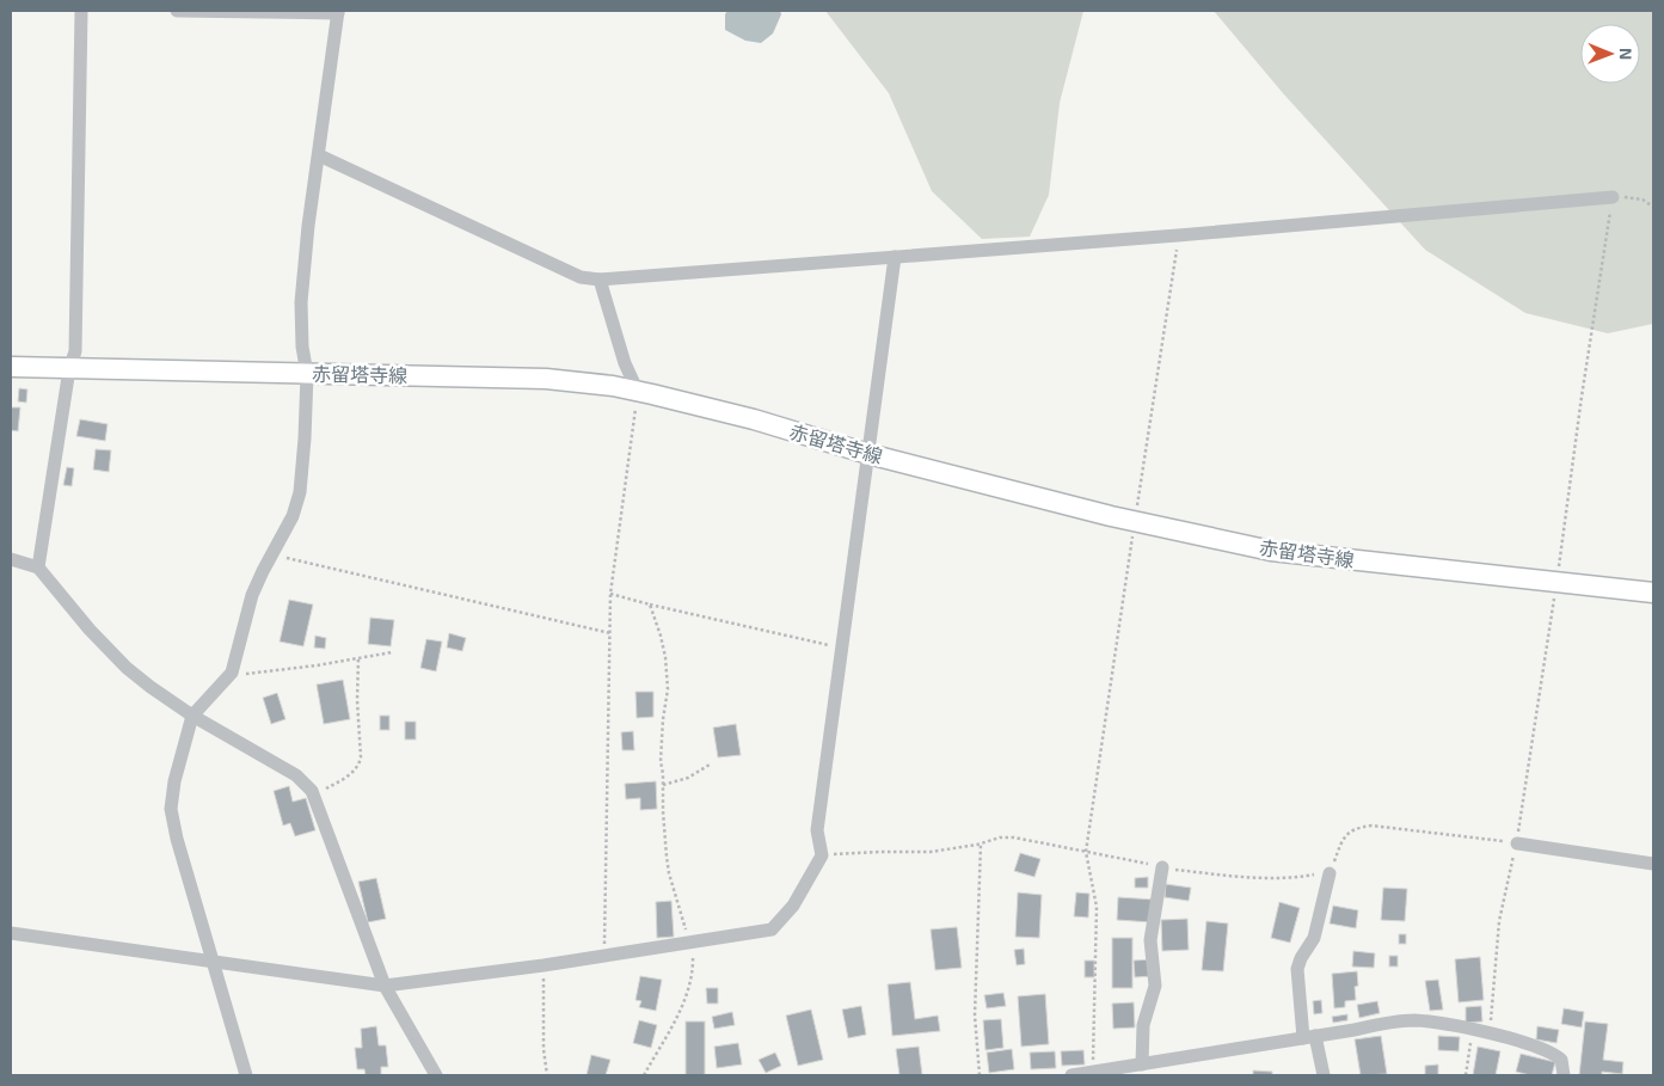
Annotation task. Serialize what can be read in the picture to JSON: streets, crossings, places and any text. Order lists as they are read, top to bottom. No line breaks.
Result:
{"streets":{"main road":["赤留塔寺線"]},"north":"right"}
